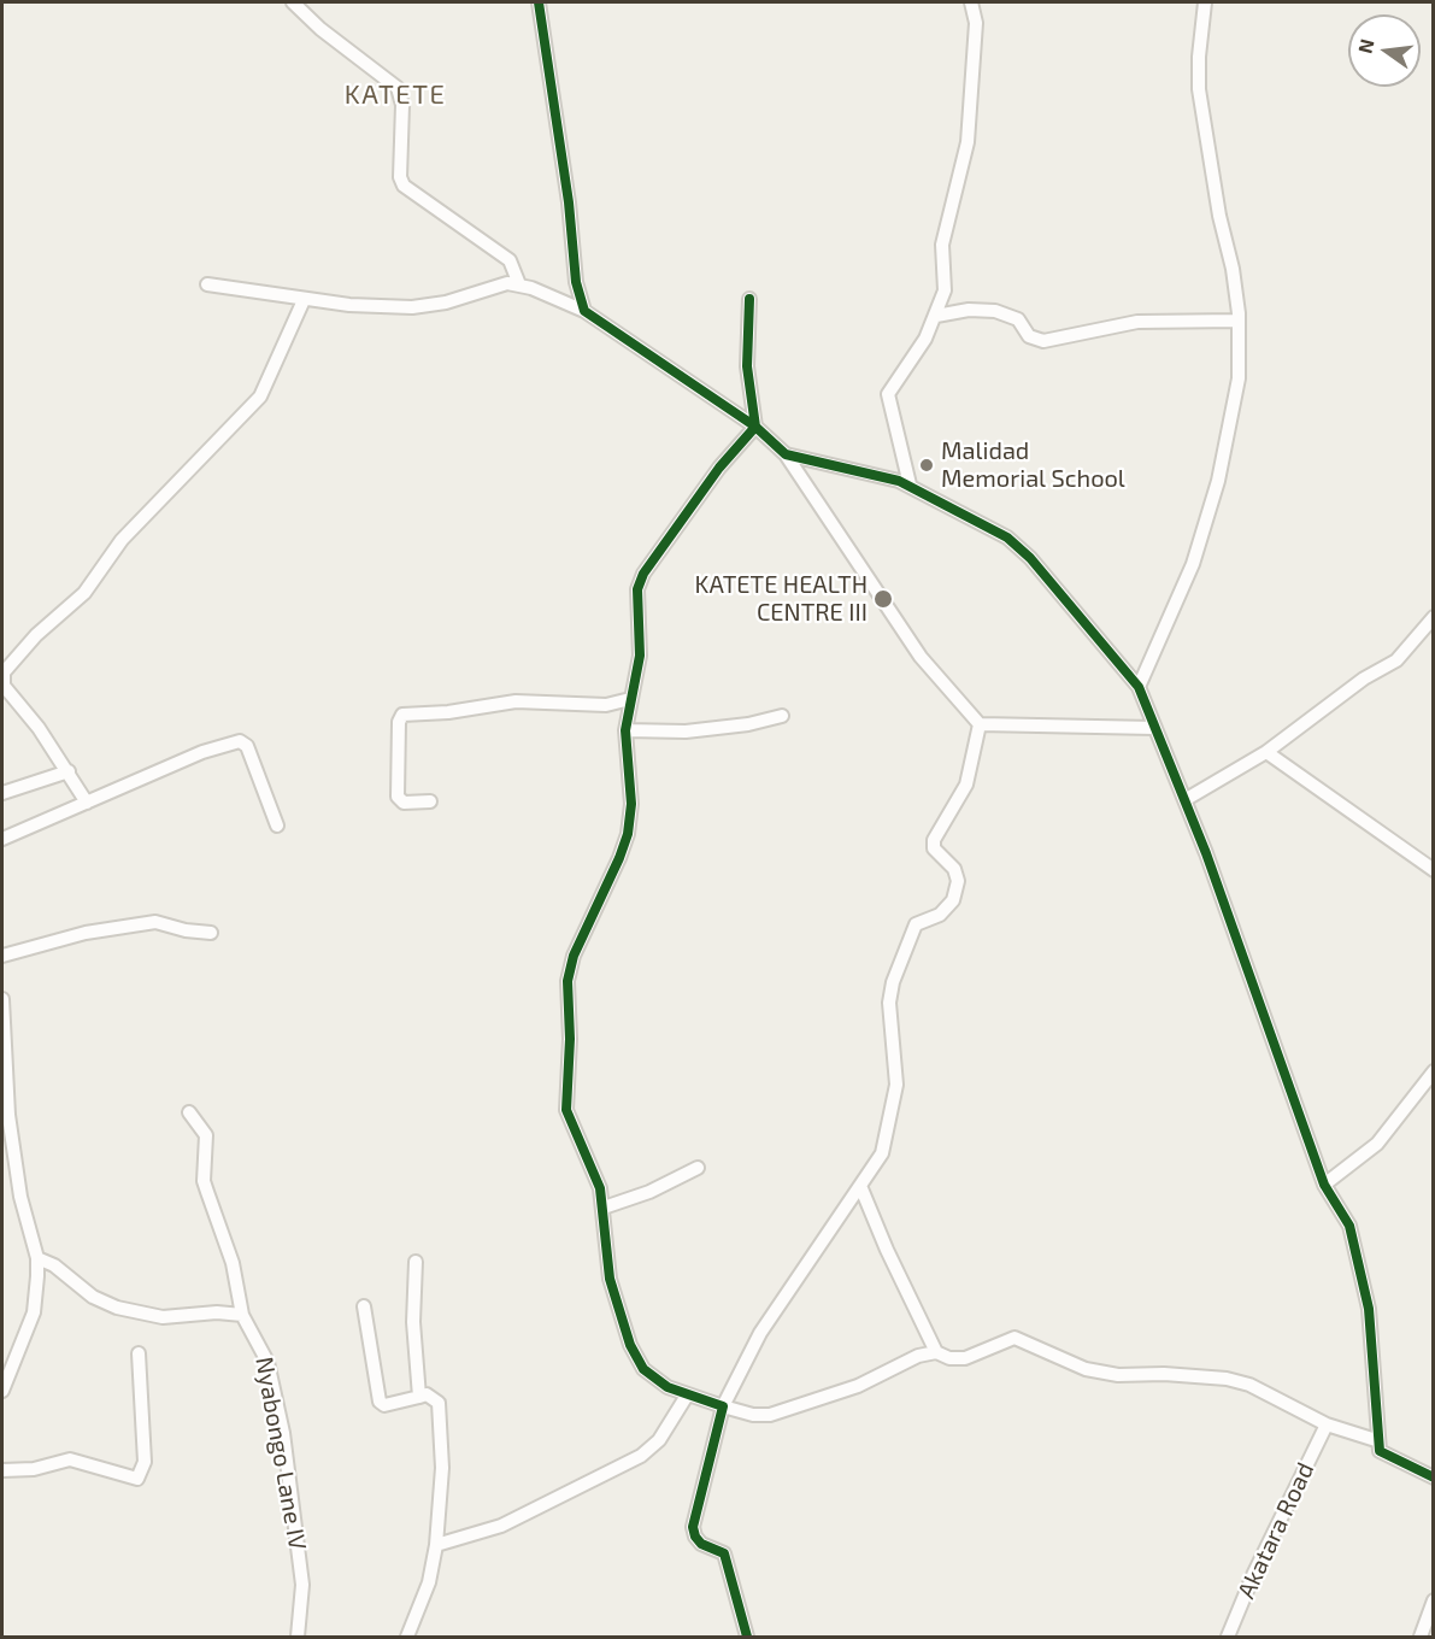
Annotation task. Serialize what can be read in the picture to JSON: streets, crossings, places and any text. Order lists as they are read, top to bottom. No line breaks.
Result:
{"streets":{"street":["Nyabongo Lane IV","Akatara Road"]},"districts":["KATETE"],"places":["Malidad Memorial School","KATETE HEALTH CENTRE III"],"north":"left"}
